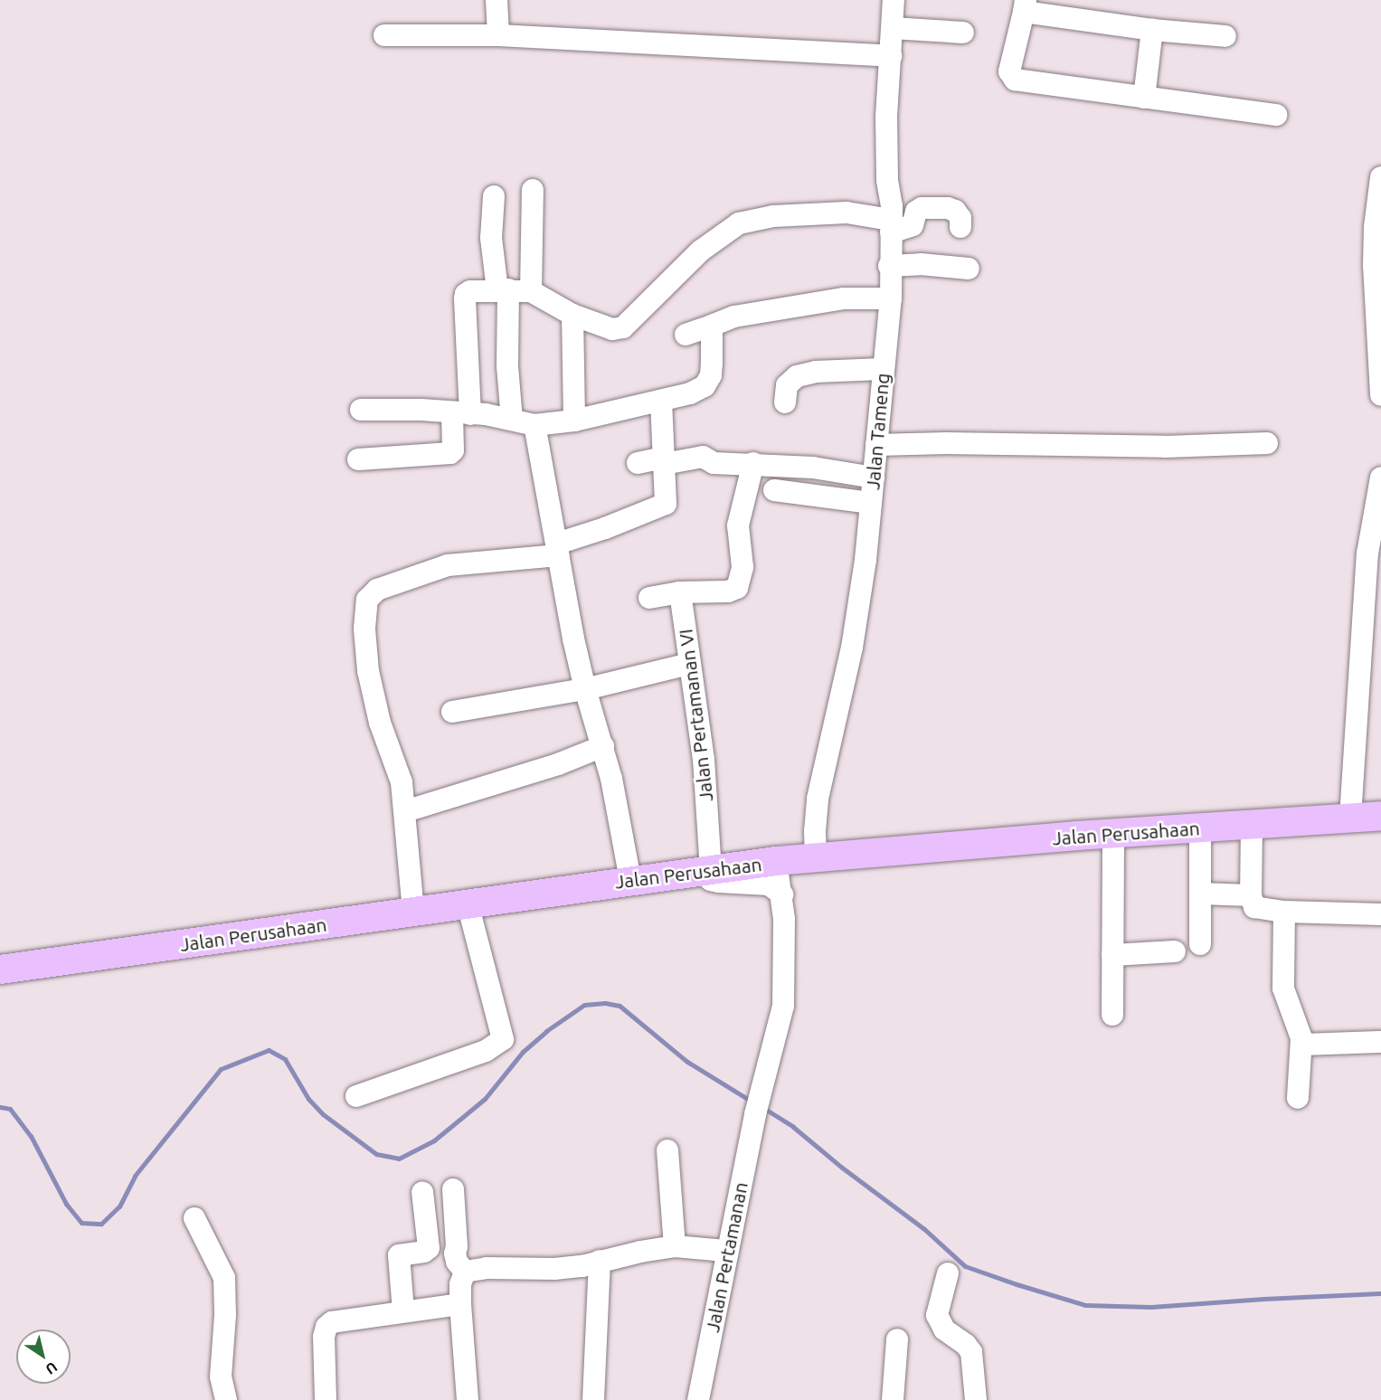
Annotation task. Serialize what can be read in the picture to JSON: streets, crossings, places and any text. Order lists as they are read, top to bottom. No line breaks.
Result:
{"streets":{"main road":["Jalan Perusahaan"],"street":["Jalan Tameng","Jalan Pertamanan VI","Jalan Pertamanan"]},"crossings":[["Jalan Tameng","Jalan Perusahaan"],["Jalan Pertamanan VI","Jalan Perusahaan"],["Jalan Perusahaan","Jalan Pertamanan"]],"north":"bottom right"}
